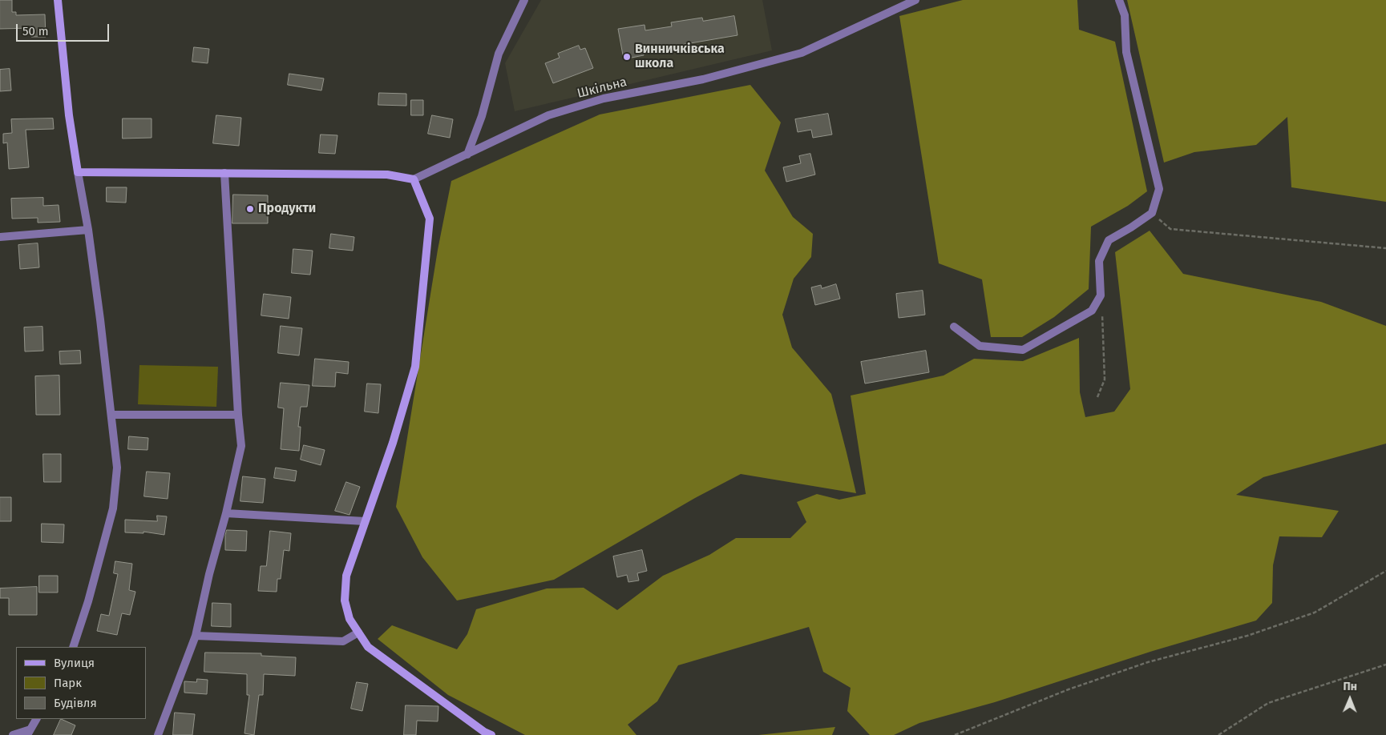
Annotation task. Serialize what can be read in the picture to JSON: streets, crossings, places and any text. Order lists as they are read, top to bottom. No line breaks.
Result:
{"streets":{"street":["Шкільна"]},"places":["Винничківська школа","Продукти"],"legend":["Вулиця","Парк","Будівля"],"scale_bar":"50 m","north":"top"}
